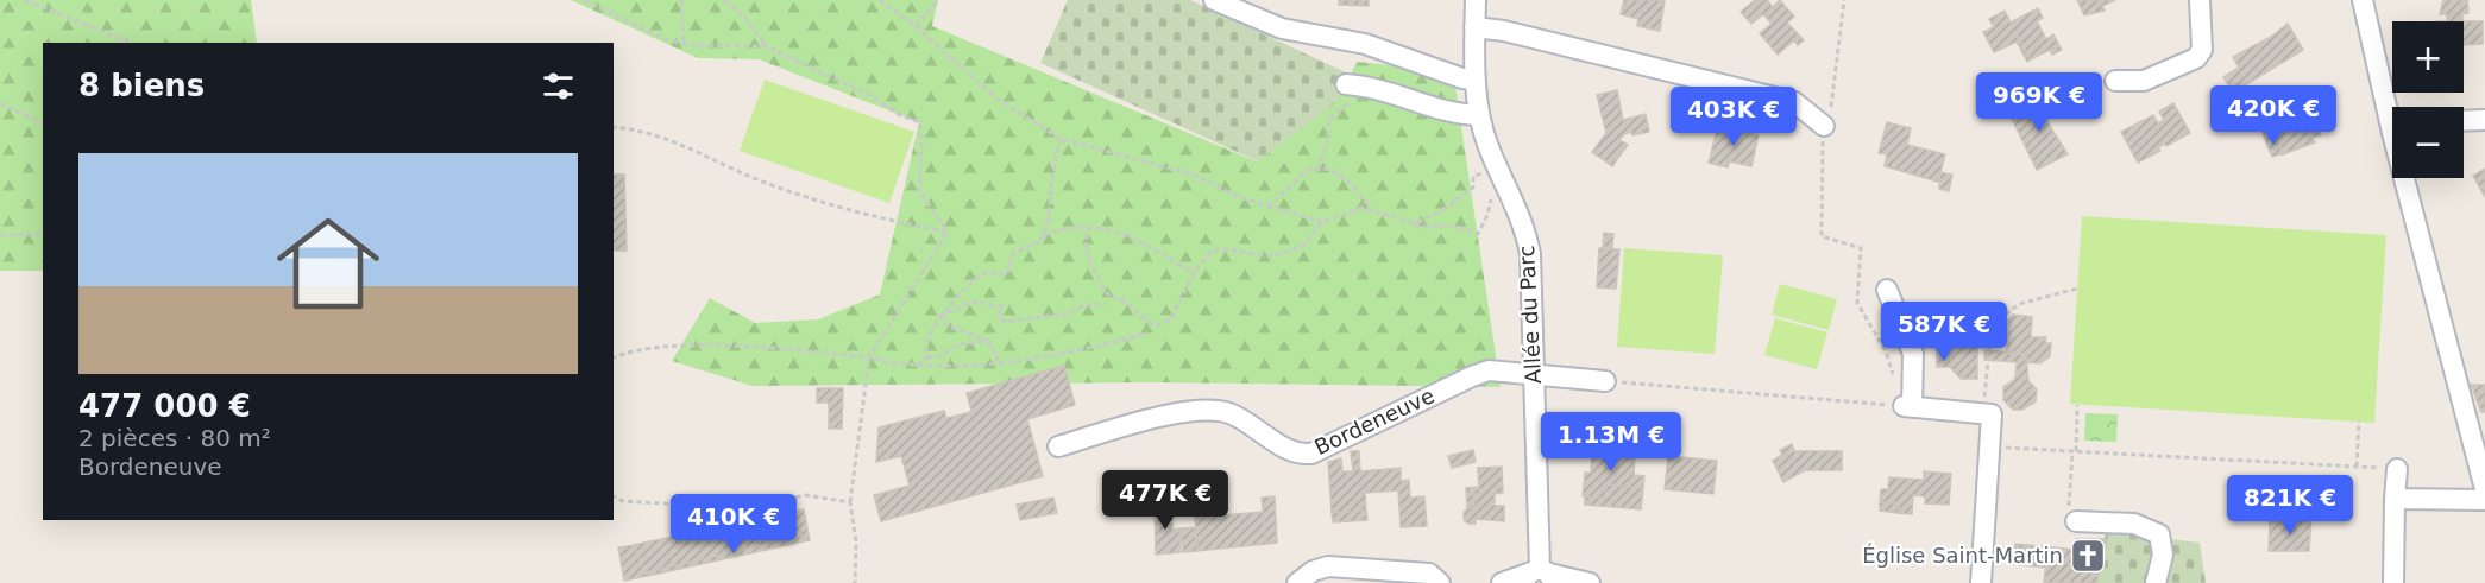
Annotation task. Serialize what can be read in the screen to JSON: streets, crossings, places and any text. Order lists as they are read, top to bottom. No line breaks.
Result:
{"streets":{"street":["Allée du Parc","Bordeneuve"]},"crossings":[["Allée du Parc","Bordeneuve"]],"places":{"church":["Église Saint-Martin"]},"page":{"map_buttons":["+","−"],"heading":"8 biens","price":["969K €","420K €","403K €","587K €","1.13M €","477K €","821K €","410K €"],"list":[{"name":"477 000 €","note":"2 pièces · 80 m² · Bordeneuve"}]}}
